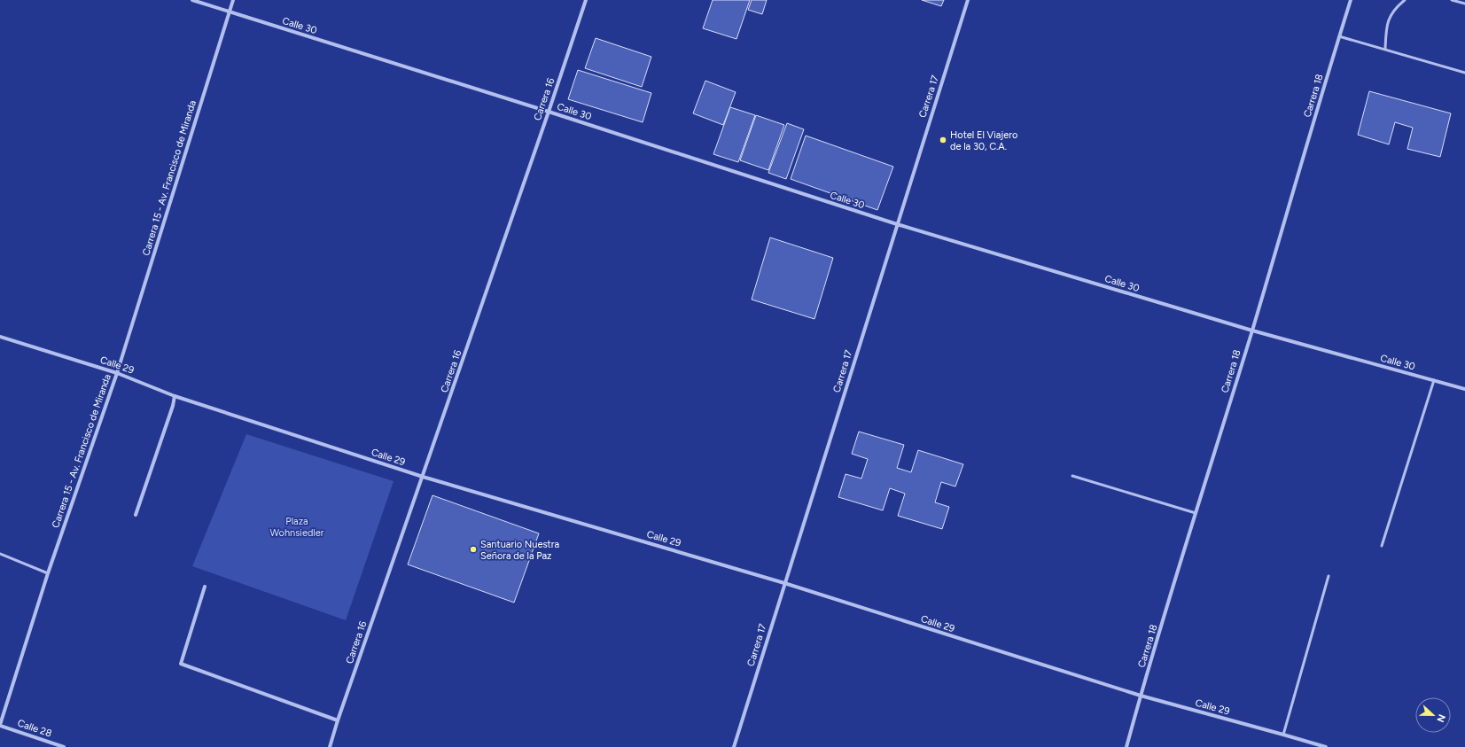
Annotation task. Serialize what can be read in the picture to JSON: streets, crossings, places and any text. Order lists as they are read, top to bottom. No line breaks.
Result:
{"streets":{"street":["Calle 30","Carrera 18","Carrera 17","Carrera 16","Carrera 15 - Av. Francisco de Miranda","Calle 29","Calle 28"]},"crossings":[["Calle 30","Carrera 18"],["Calle 30","Carrera 17"],["Calle 30","Carrera 16"],["Calle 30","Carrera 15 - Av. Francisco de Miranda"],["Carrera 18","Calle 29"],["Carrera 17","Calle 29"],["Carrera 16","Calle 29"],["Carrera 15 - Av. Francisco de Miranda","Calle 29"],["Carrera 15 - Av. Francisco de Miranda","Calle 28"]],"parks":["Plaza Wohnsiedler"],"places":["Hotel El Viajero de la 30, C.A.","Santuario Nuestra Señora de la Paz"],"north":"right"}
